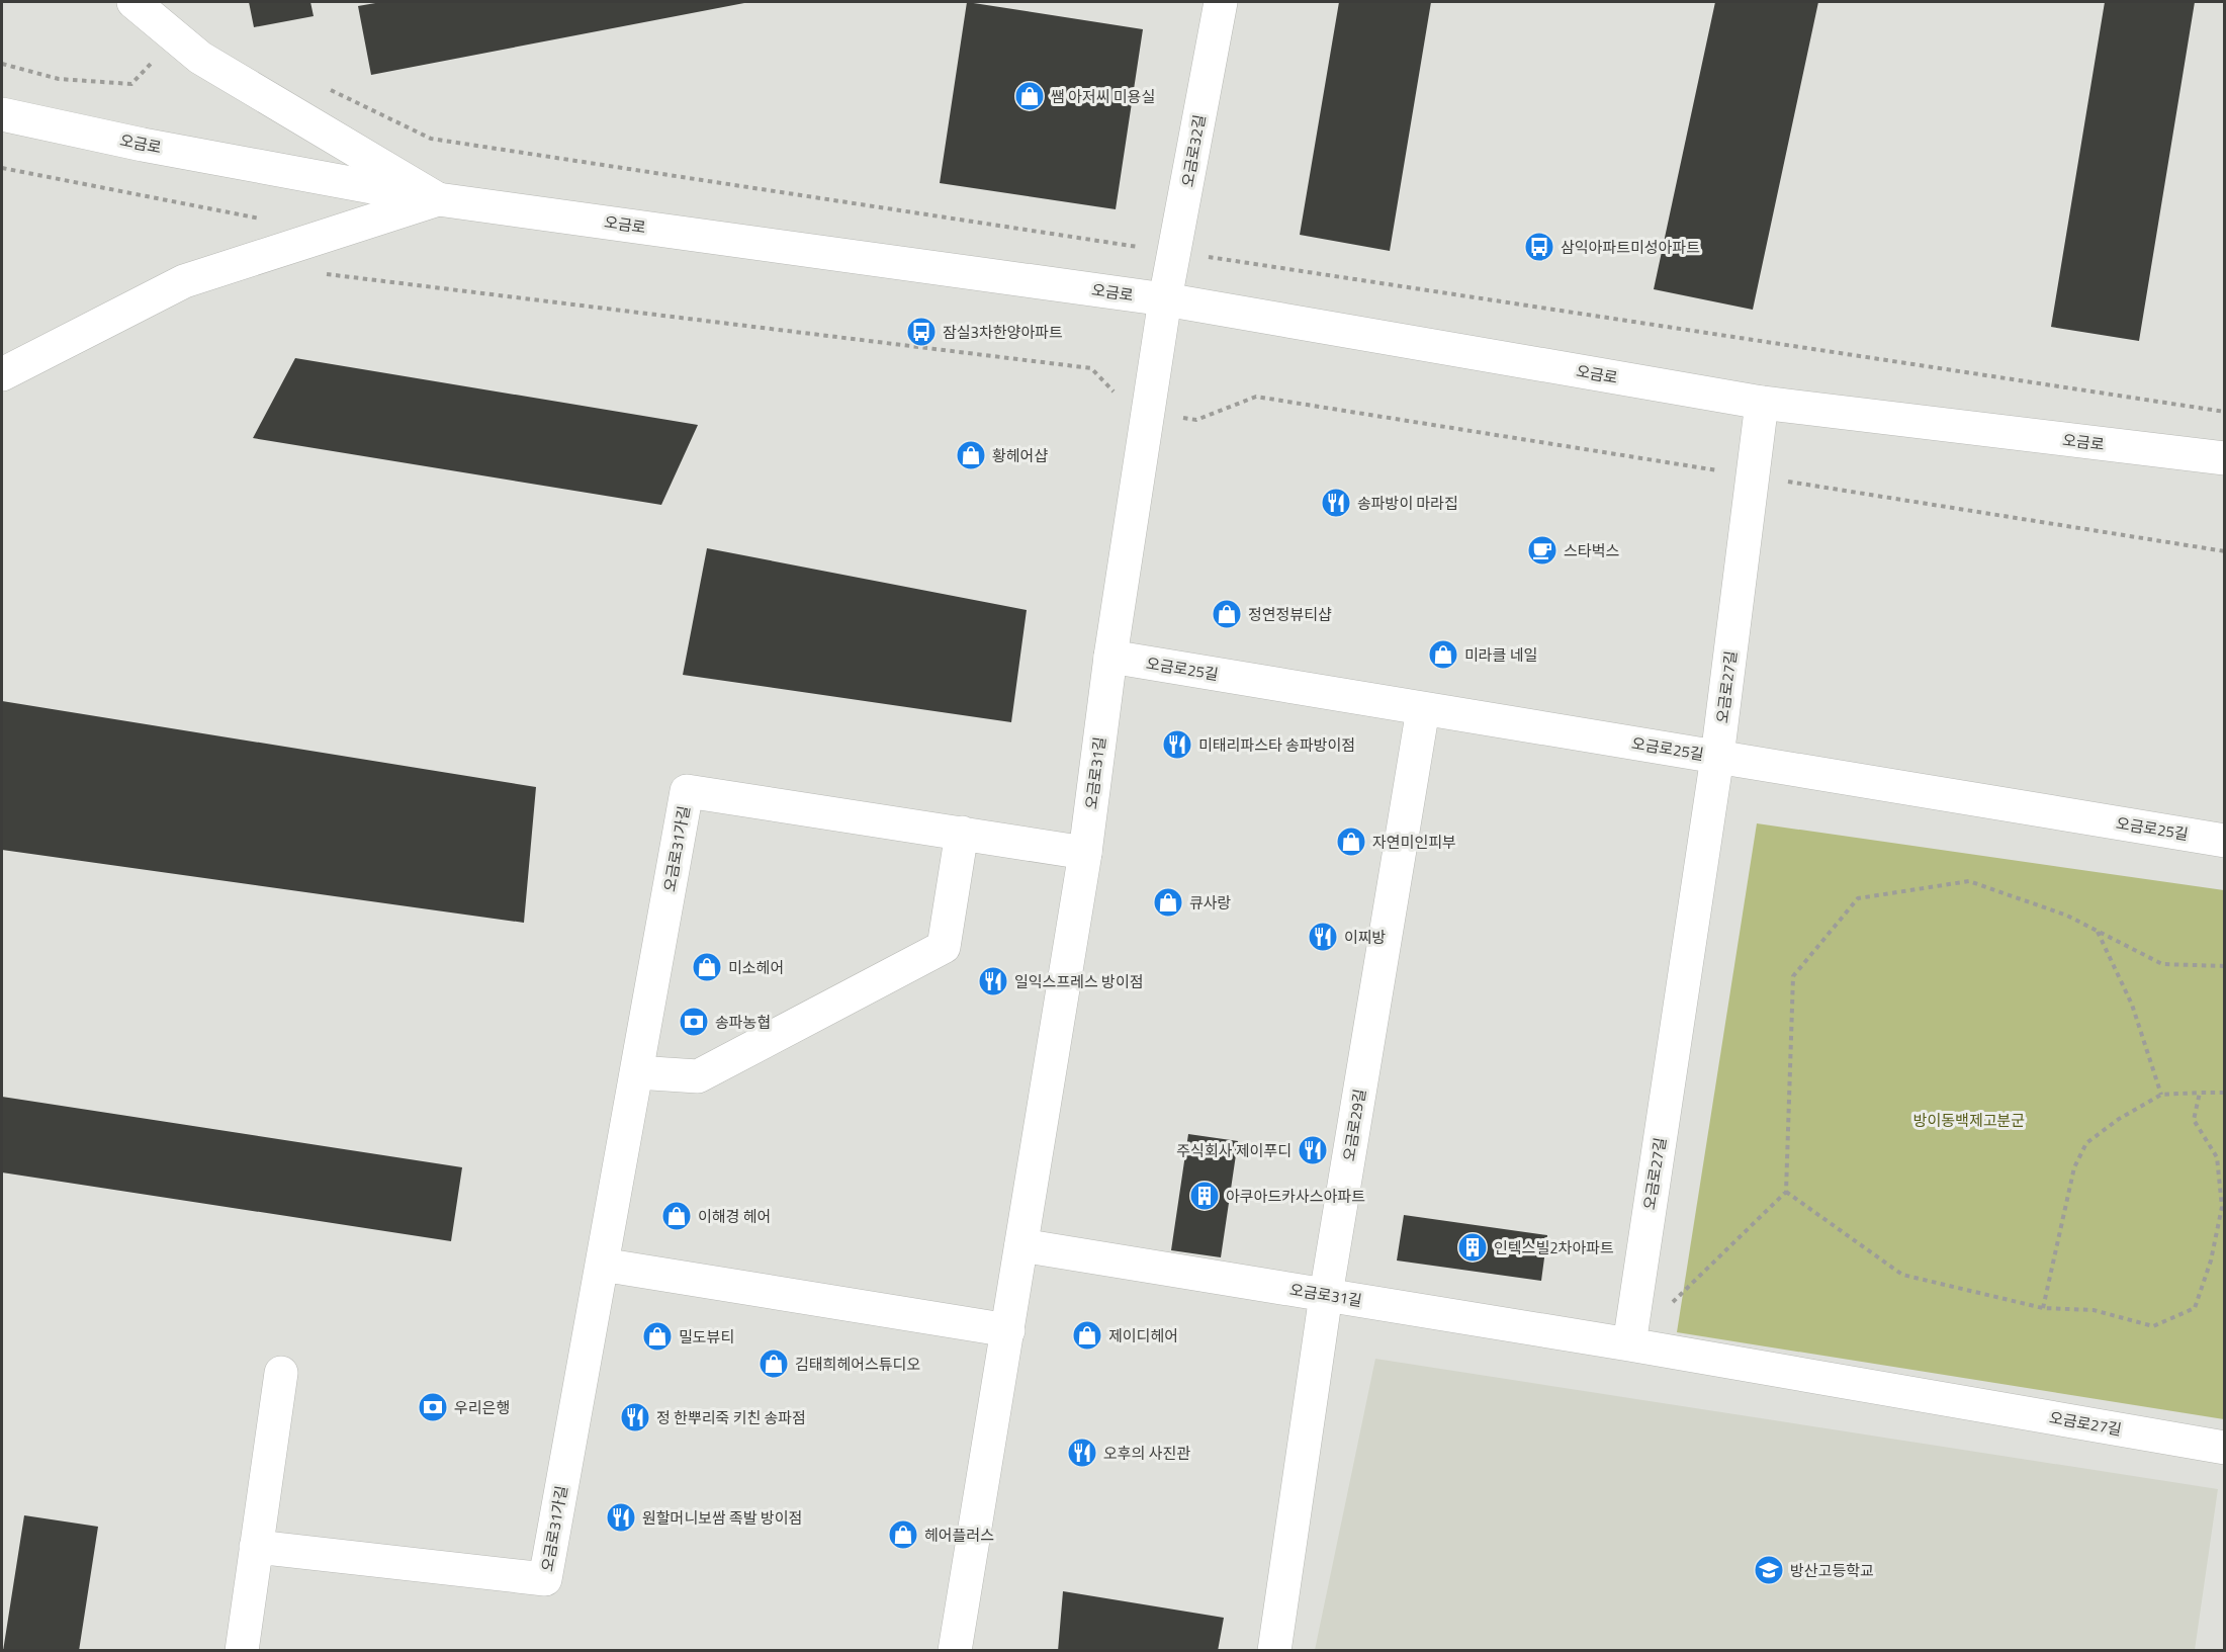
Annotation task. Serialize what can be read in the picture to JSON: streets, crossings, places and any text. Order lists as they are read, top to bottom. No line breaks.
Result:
{"streets":{"street":["오금로","오금로32길","오금로25길","오금로27길","오금로31길","오금로31가길","오금로29길"]},"crossings":[["오금로","오금로32길"],["오금로","오금로27길"],["오금로","오금로31길"],["오금로32길","오금로31길"],["오금로25길","오금로27길"],["오금로25길","오금로31길"],["오금로25길","오금로29길"],["오금로27길","오금로31길"],["오금로31길","오금로31가길"],["오금로31길","오금로29길"]],"parks":["방이동백제고분군"],"places":{"shop":["쌤 아저씨 미용실","황헤어샵","정연정뷰티샵","미라클 네일","자연미인피부","큐사랑","미소헤어","이해경 헤어","제이디헤어","밀도뷰티","김태희헤어스튜디오","헤어플러스"],"bus stop":["삼익아파트미성아파트","잠실3차한양아파트"],"restaurant":["송파방이 마라집","미태리파스타 송파방이점","이찌방","일익스프레스 방이점","주식회사 제이푸디","정 한뿌리죽 키친 송파점","오후의 사진관","원할머니보쌈 족발 방이점"],"cafe":["스타벅스"],"bank":["송파농협","우리은행"],"building":["아쿠아드카사스아파트","인텍스빌2차아파트"],"school or university":["방산고등학교"]}}
